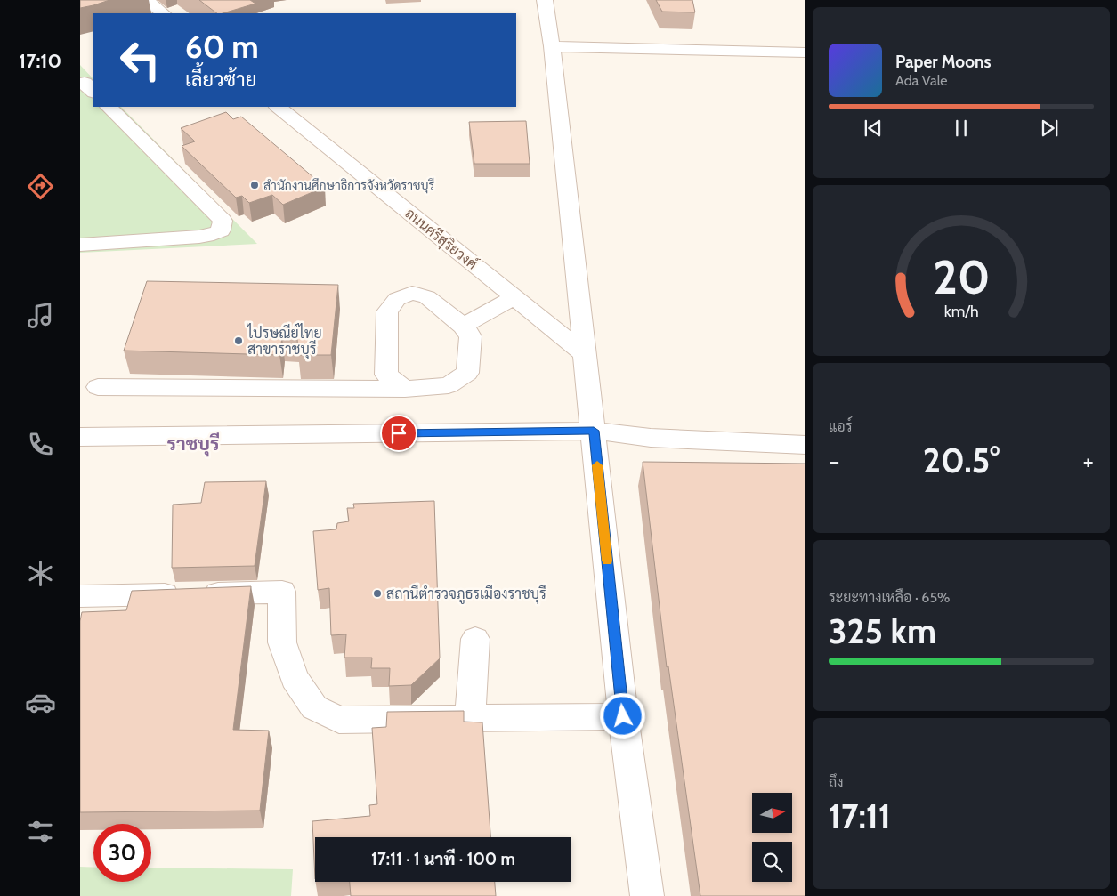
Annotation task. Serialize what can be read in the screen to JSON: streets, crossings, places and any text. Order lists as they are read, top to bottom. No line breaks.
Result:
{"streets":{"street":["ถนนศรีสุริยวงศ์"]},"districts":["ราชบุรี"],"places":["สำนักงานศึกษาธิการจังหวัดราชบุรี","ไปรษณีย์ไทย สาขาราชบุรี","สถานีตำรวจภูธรเมืองราชบุรี"],"north":"right","page":{"tabs":"17:10","turn":["60 m","เลี้ยวซ้าย"],"song":["Paper Moons","Ada Vale"],"tile":["แอร์",["ระยะทางเหลือ · 65%","325 km"],["ถึง","17:11"]],"heat":["−","20.5°","+"],"limit":"30","trip":"17:11 · 1 นาที · 100 m","gauge":["20","km/h"]}}
